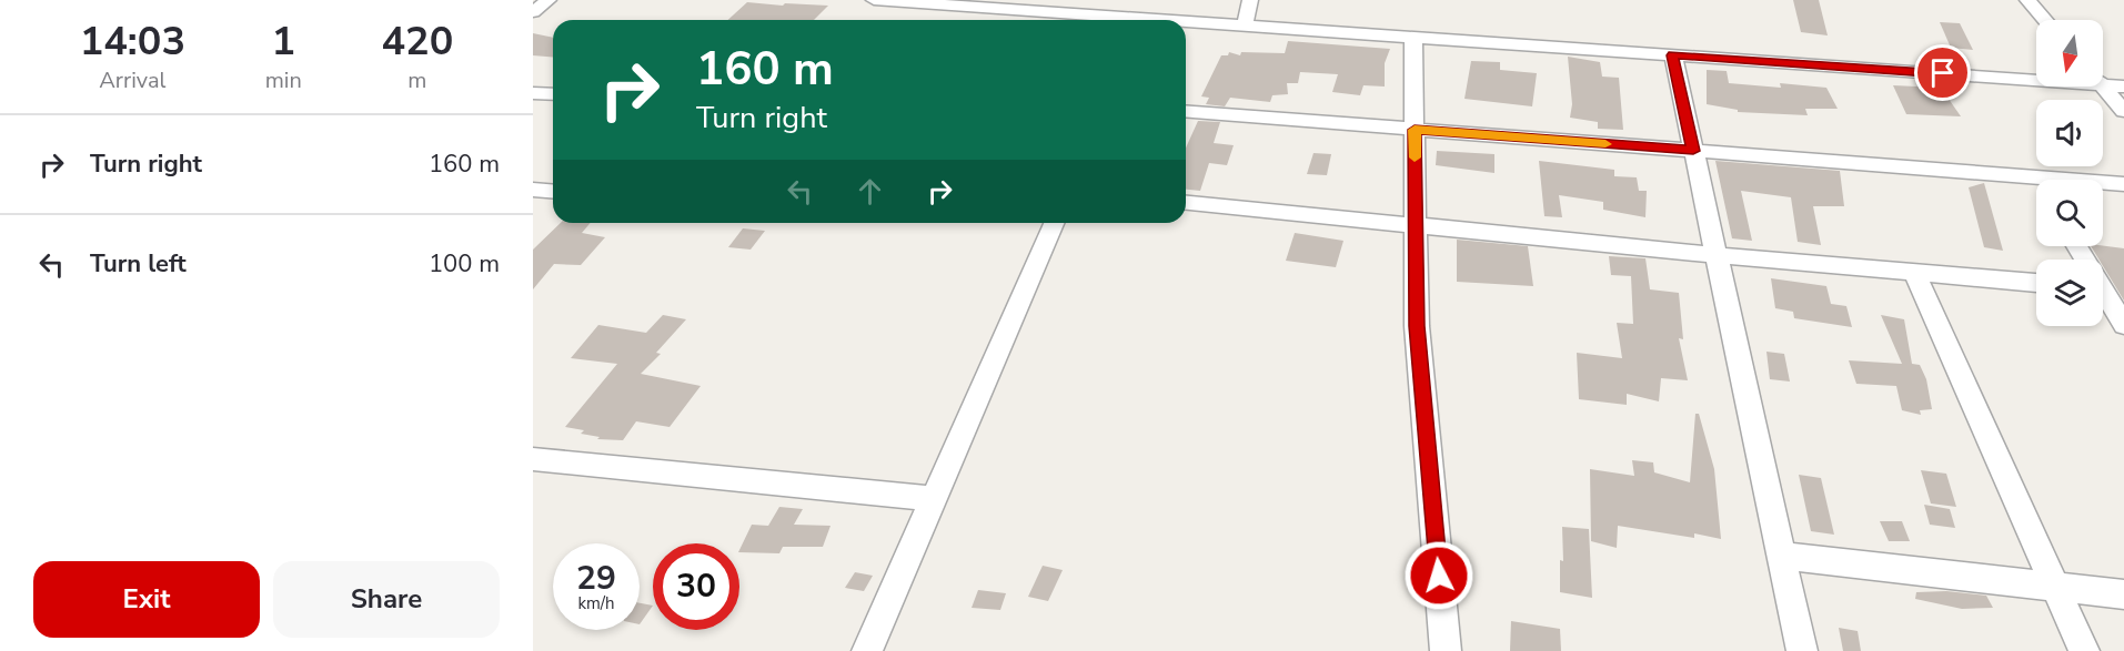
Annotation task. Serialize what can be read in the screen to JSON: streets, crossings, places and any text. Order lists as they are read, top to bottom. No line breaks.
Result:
{"north":"bottom","page":{"eta":["14:03","Arrival","1","min","420","m"],"turn":["160 m","Turn right"],"list":[{"name":"Turn right","value":"160 m"},{"name":"Turn left","value":"100 m"}],"speed":"29 km/h","limit":"30","buttons":["Exit","Share"]}}
